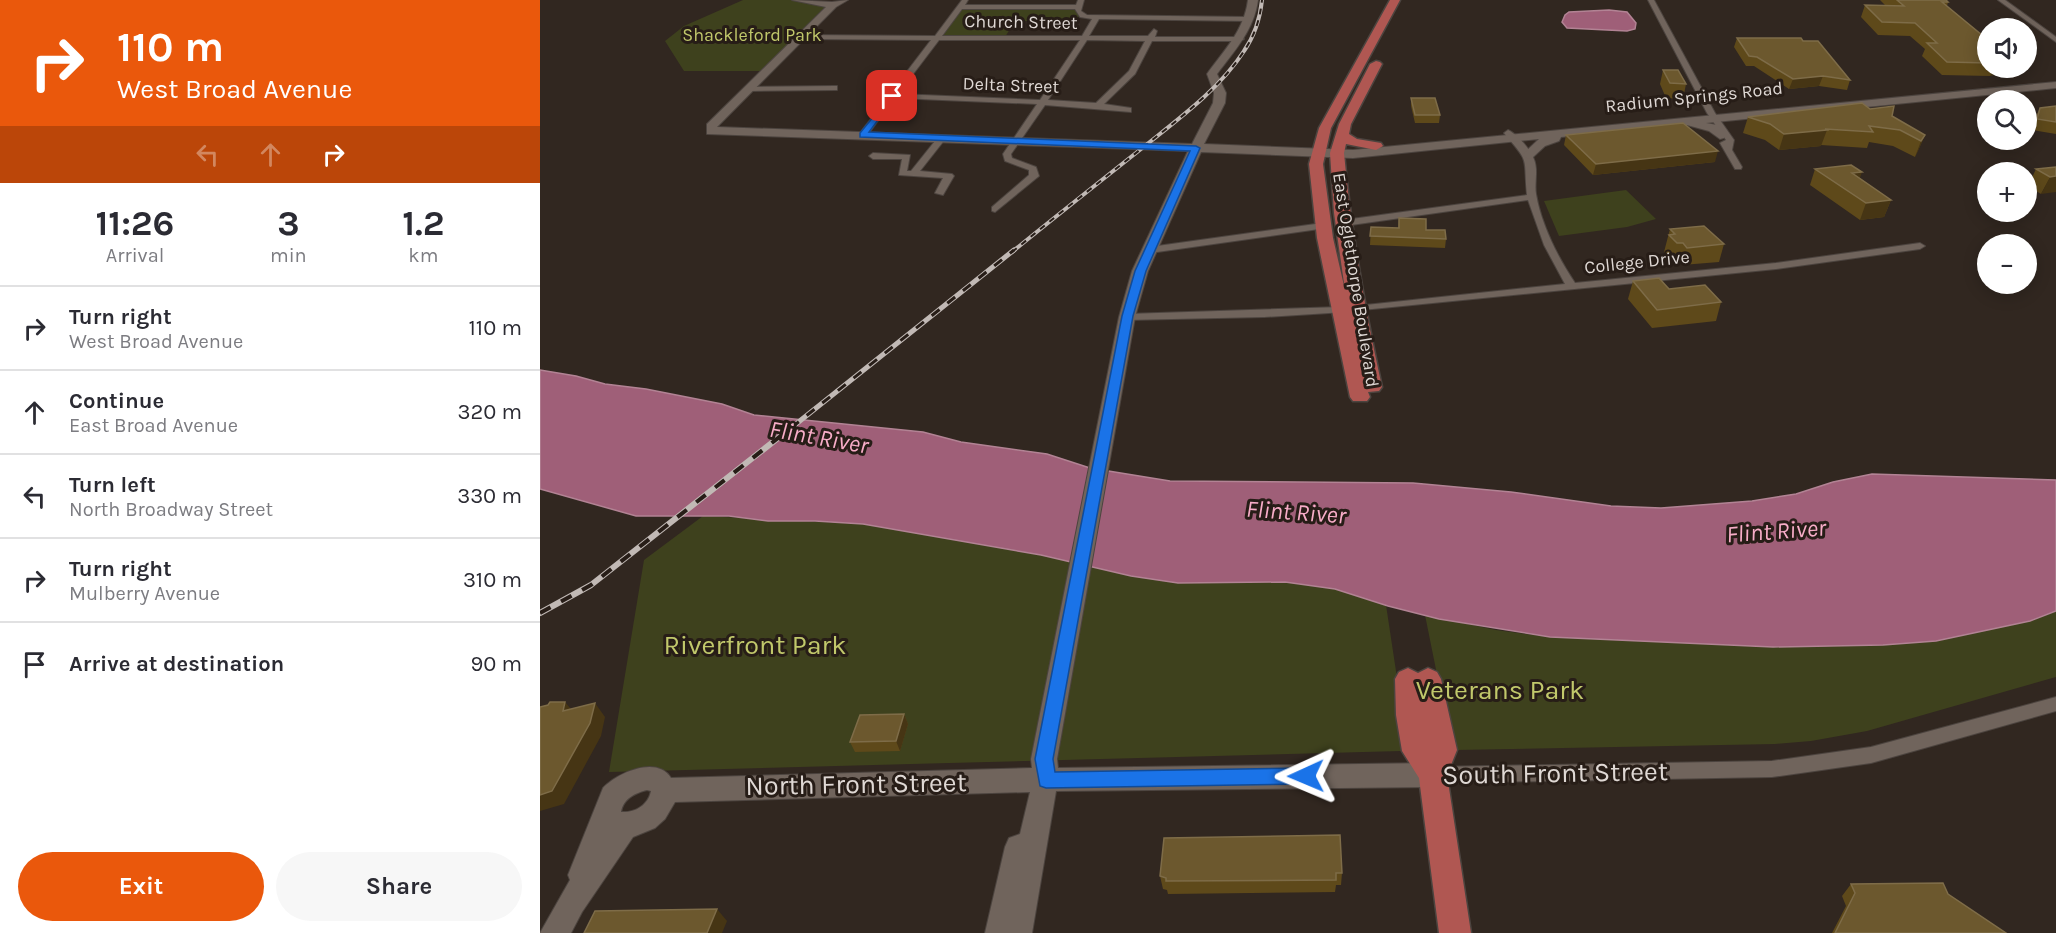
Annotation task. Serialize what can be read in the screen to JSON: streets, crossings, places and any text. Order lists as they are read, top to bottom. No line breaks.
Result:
{"streets":{"main road":["Radium Springs Road","East Oglethorpe Boulevard","South Front Street","North Front Street"],"street":["Church Street","Delta Street","College Drive"]},"crossings":[["Radium Springs Road","East Oglethorpe Boulevard"],["College Drive","East Oglethorpe Boulevard"],["South Front Street","North Front Street"]],"water":["Flint River"],"parks":["Shackleford Park","Riverfront Park","Veterans Park"],"page":{"turn":["110 m","West Broad Avenue"],"map_buttons":["+","−"],"eta":["11:26","Arrival","3","min","1.2","km"],"list":[{"name":"Turn right","note":"West Broad Avenue","value":"110 m"},{"name":"Continue","note":"East Broad Avenue","value":"320 m"},{"name":"Turn left","note":"North Broadway Street","value":"330 m"},{"name":"Turn right","note":"Mulberry Avenue","value":"310 m"},{"name":"Arrive at destination","value":"90 m"}],"buttons":["Exit","Share"]}}
